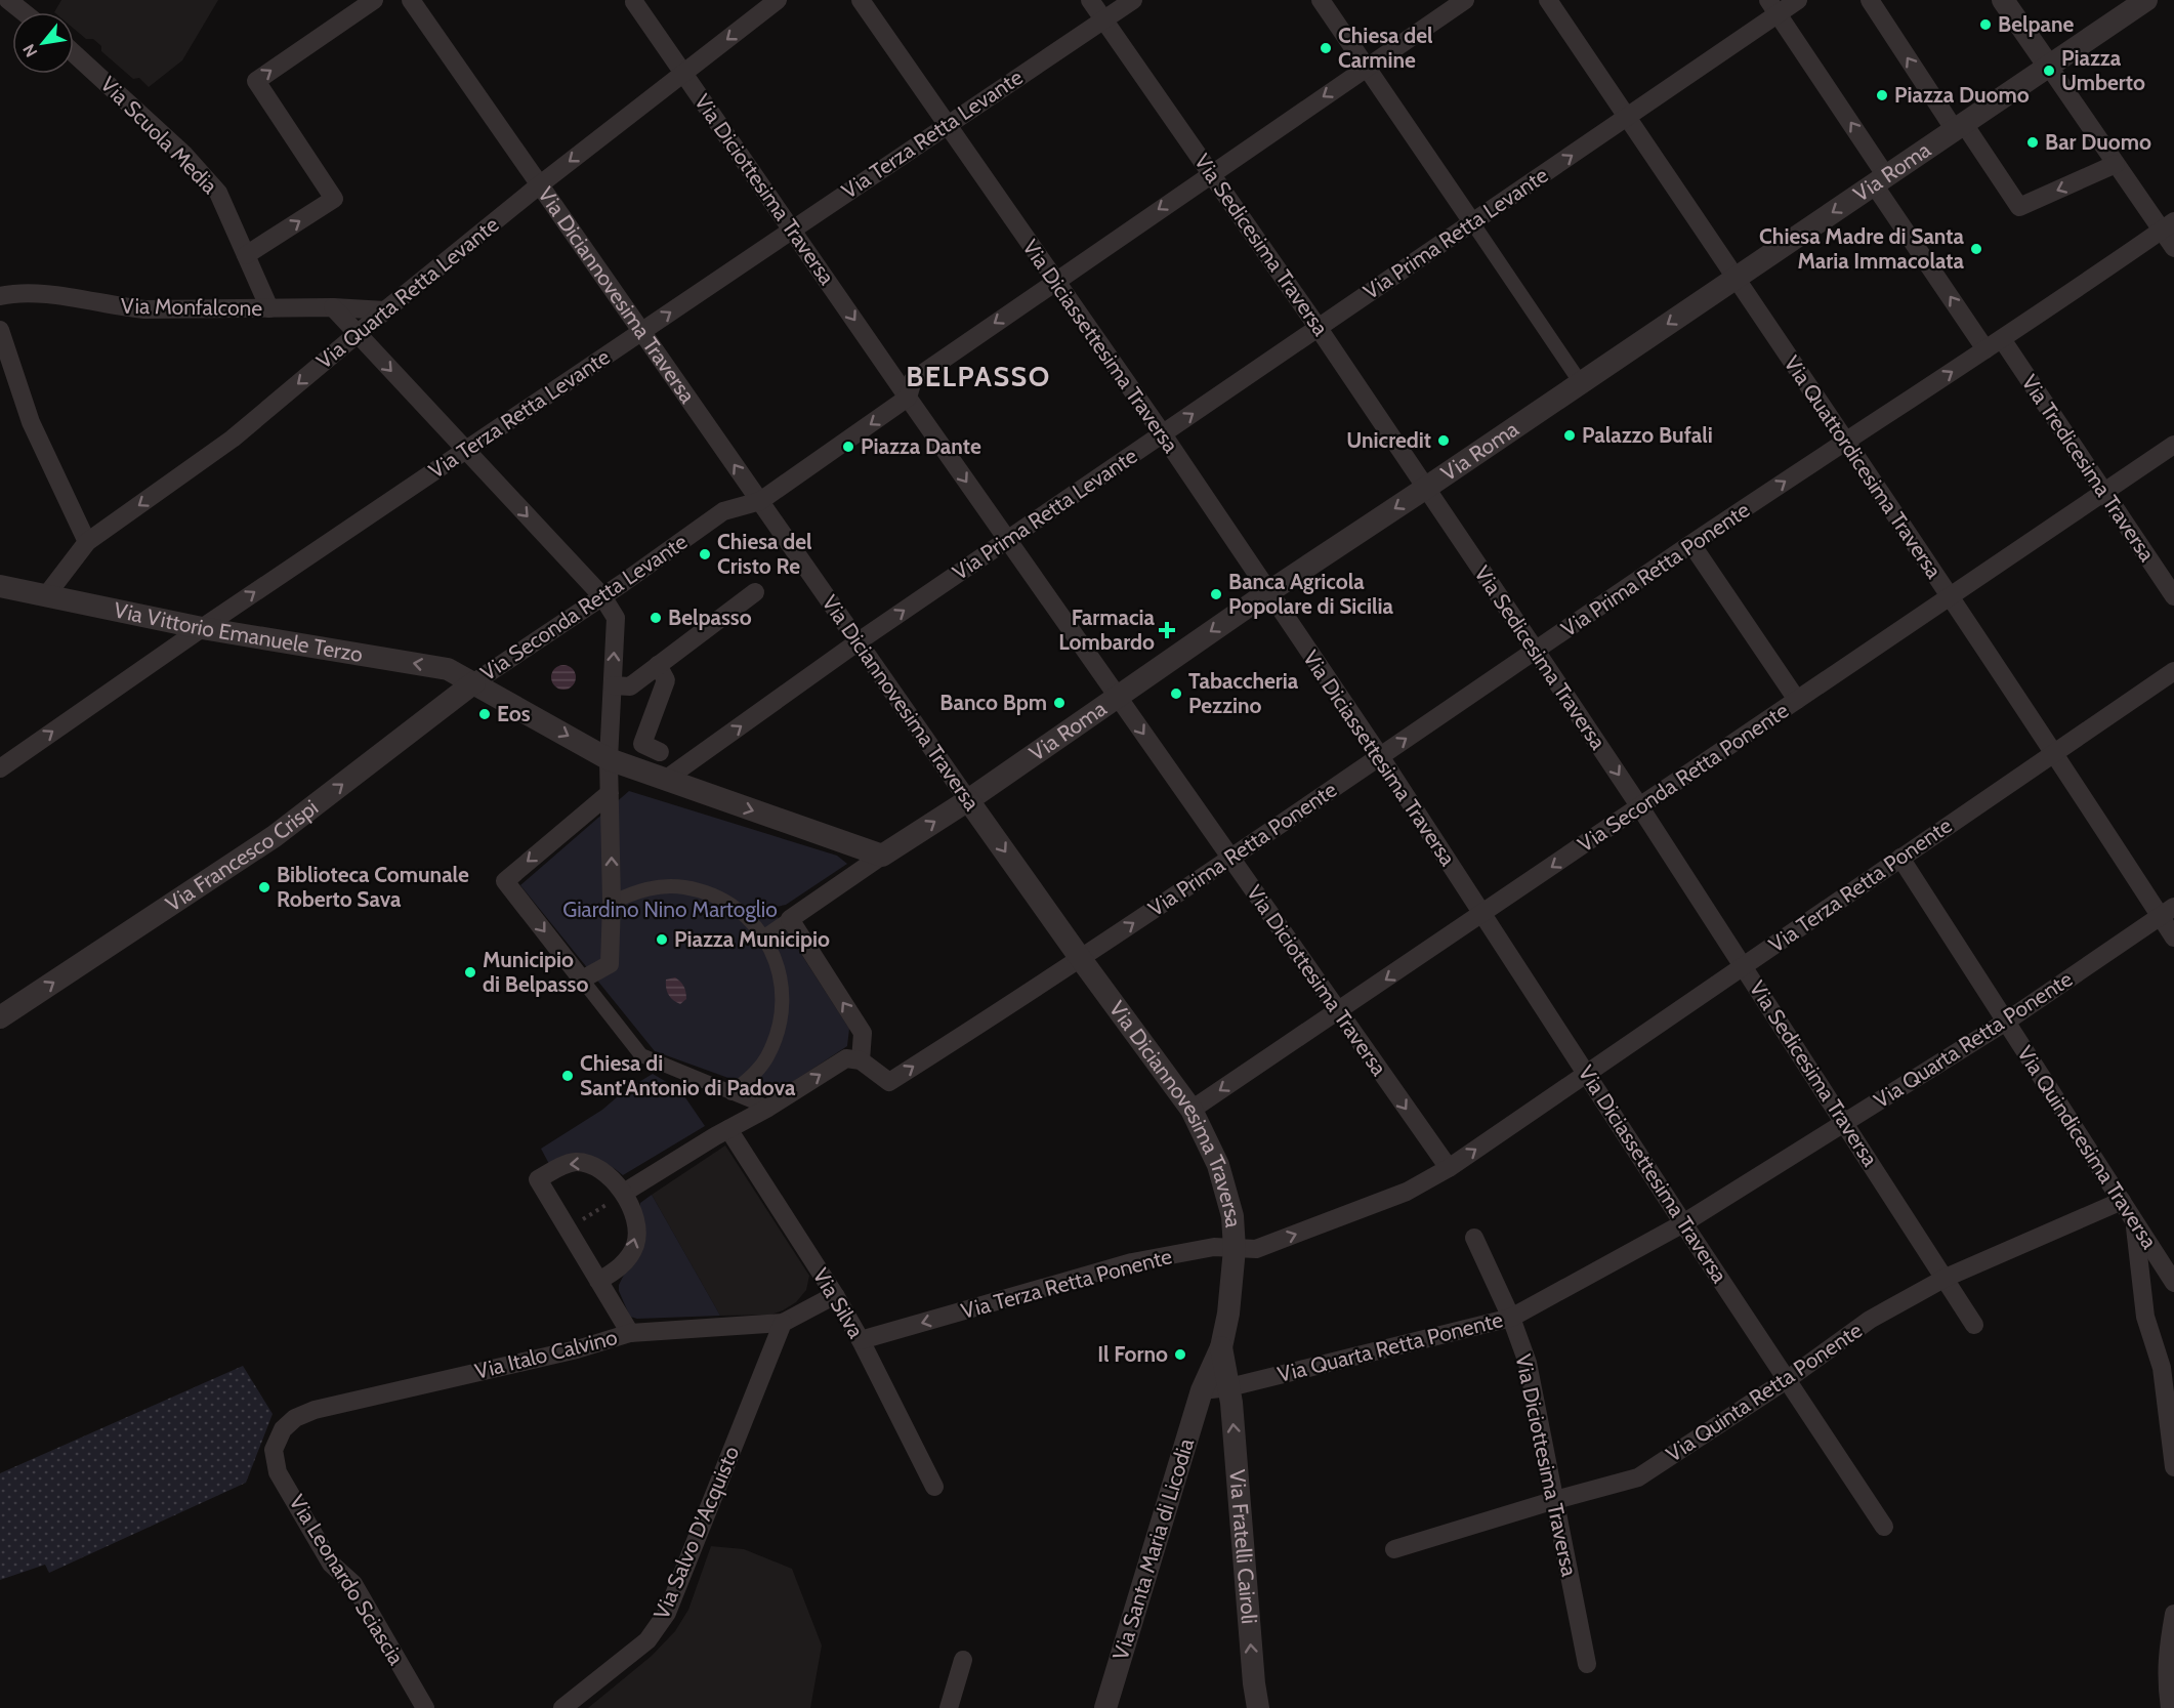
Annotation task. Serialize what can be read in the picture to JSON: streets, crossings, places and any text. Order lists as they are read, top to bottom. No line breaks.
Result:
{"streets":{"street":["Via Terza Retta Levante","Via Scuola Media","Via Roma","Via Diciottesima Traversa","Via Prima Retta Levante","Via Sedicesima Traversa","Via Quarta Retta Levante","Via Diciannovesima Traversa","Via Monfalcone","Via Diciassettesima Traversa","Via Quattordicesima Traversa","Via Tredicesima Traversa","Via Prima Retta Ponente","Via Seconda Retta Levante","Via Vittorio Emanuele Terzo","Via Seconda Retta Ponente","Via Francesco Crispi","Via Terza Retta Ponente","Via Quarta Retta Ponente","Via Quindicesima Traversa","Via Silva","Via Italo Calvino","Via Quinta Retta Ponente","Via Salvo D'Acquisto","Via Fratelli Cairoli","Via Santa Maria di Licodia","Via Leonardo Sciascia"]},"crossings":[["Via Terza Retta Levante","Via Diciottesima Traversa"],["Via Terza Retta Levante","Via Sedicesima Traversa"],["Via Terza Retta Levante","Via Diciannovesima Traversa"],["Via Terza Retta Levante","Via Diciassettesima Traversa"],["Via Terza Retta Levante","Via Vittorio Emanuele Terzo"],["Via Scuola Media","Via Monfalcone"],["Via Roma","Via Diciottesima Traversa"],["Via Roma","Via Sedicesima Traversa"],["Via Roma","Via Diciannovesima Traversa"],["Via Roma","Via Diciassettesima Traversa"],["Via Roma","Via Quattordicesima Traversa"],["Via Roma","Via Vittorio Emanuele Terzo"],["Via Diciottesima Traversa","Via Prima Retta Levante"],["Via Diciottesima Traversa","Via Quarta Retta Levante"],["Via Diciottesima Traversa","Via Prima Retta Ponente"],["Via Diciottesima Traversa","Via Seconda Retta Levante"],["Via Diciottesima Traversa","Via Seconda Retta Ponente"],["Via Diciottesima Traversa","Via Terza Retta Ponente"],["Via Diciottesima Traversa","Via Quarta Retta Ponente"],["Via Diciottesima Traversa","Via Quinta Retta Ponente"],["Via Prima Retta Levante","Via Sedicesima Traversa"],["Via Prima Retta Levante","Via Diciannovesima Traversa"],["Via Prima Retta Levante","Via Diciassettesima Traversa"],["Via Prima Retta Levante","Via Quattordicesima Traversa"],["Via Prima Retta Levante","Via Vittorio Emanuele Terzo"],["Via Sedicesima Traversa","Via Prima Retta Ponente"],["Via Sedicesima Traversa","Via Seconda Retta Ponente"],["Via Sedicesima Traversa","Via Terza Retta Ponente"],["Via Sedicesima Traversa","Via Quarta Retta Ponente"],["Via Sedicesima Traversa","Via Quinta Retta Ponente"],["Via Quarta Retta Levante","Via Diciannovesima Traversa"],["Via Quarta Retta Levante","Via Monfalcone"],["Via Quarta Retta Levante","Via Vittorio Emanuele Terzo"],["Via Diciannovesima Traversa","Via Prima Retta Ponente"],["Via Diciannovesima Traversa","Via Seconda Retta Levante"],["Via Diciannovesima Traversa","Via Seconda Retta Ponente"],["Via Diciannovesima Traversa","Via Terza Retta Ponente"],["Via Diciannovesima Traversa","Via Fratelli Cairoli"],["Via Diciannovesima Traversa","Via Santa Maria di Licodia"],["Via Diciassettesima Traversa","Via Prima Retta Ponente"],["Via Diciassettesima Traversa","Via Seconda Retta Ponente"],["Via Diciassettesima Traversa","Via Terza Retta Ponente"],["Via Diciassettesima Traversa","Via Quarta Retta Ponente"],["Via Diciassettesima Traversa","Via Quinta Retta Ponente"],["Via Quattordicesima Traversa","Via Prima Retta Ponente"],["Via Quattordicesima Traversa","Via Seconda Retta Ponente"],["Via Quattordicesima Traversa","Via Terza Retta Ponente"],["Via Quattordicesima Traversa","Via Quarta Retta Ponente"],["Via Tredicesima Traversa","Via Prima Retta Ponente"],["Via Tredicesima Traversa","Via Seconda Retta Ponente"],["Via Seconda Retta Levante","Via Vittorio Emanuele Terzo"],["Via Seconda Retta Levante","Via Francesco Crispi"],["Via Vittorio Emanuele Terzo","Via Francesco Crispi"],["Via Terza Retta Ponente","Via Quindicesima Traversa"],["Via Terza Retta Ponente","Via Silva"],["Via Quarta Retta Ponente","Via Quindicesima Traversa"],["Via Quarta Retta Ponente","Via Fratelli Cairoli"],["Via Quarta Retta Ponente","Via Santa Maria di Licodia"],["Via Quindicesima Traversa","Via Quinta Retta Ponente"],["Via Silva","Via Italo Calvino"],["Via Italo Calvino","Via Salvo D'Acquisto"],["Via Italo Calvino","Via Leonardo Sciascia"],["Via Fratelli Cairoli","Via Santa Maria di Licodia"]],"one_way":["Via Terza Retta Levante","Via Diciottesima Traversa","Via Prima Retta Levante","Via Quarta Retta Levante","Via Prima Retta Ponente","Via Seconda Retta Levante","Via Seconda Retta Ponente","Via Francesco Crispi","Via Fratelli Cairoli"],"districts":["BELPASSO"],"parks":["Giardino Nino Martoglio"],"places":{"other":["Belpane","Chiesa del Carmine","Piazza Umberto","Piazza Duomo","Bar Duomo","Chiesa Madre di Santa Maria Immacolata","Palazzo Bufali","Unicredit","Piazza Dante","Chiesa del Cristo Re","Banca Agricola Popolare di Sicilia","Belpasso","Tabaccheria Pezzino","Banco Bpm","Eos","Biblioteca Comunale Roberto Sava","Piazza Municipio","Municipio di Belpasso","Chiesa di Sant'Antonio di Padova","Il Forno"],"health":["Farmacia Lombardo"]},"north":"bottom left"}
